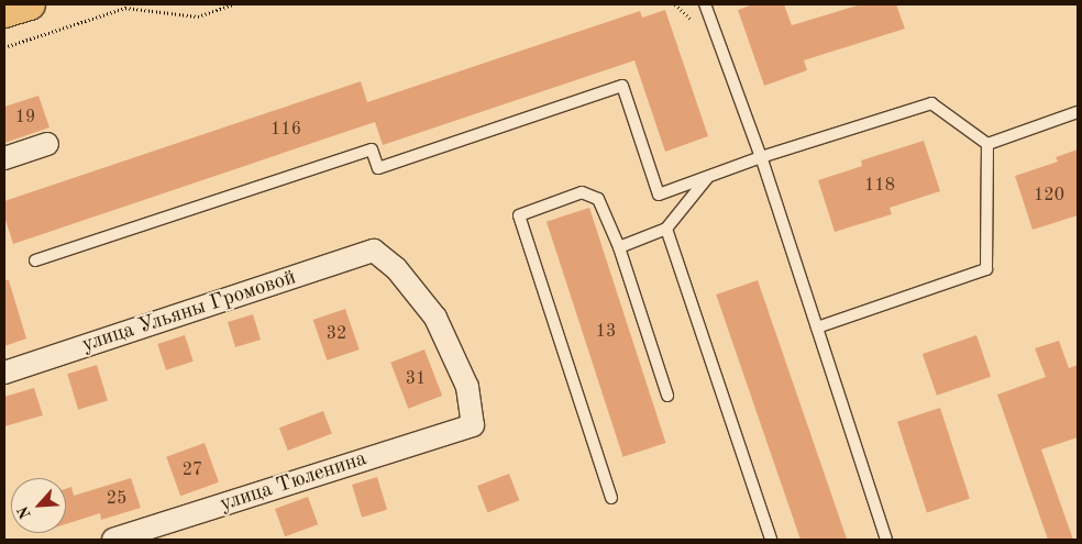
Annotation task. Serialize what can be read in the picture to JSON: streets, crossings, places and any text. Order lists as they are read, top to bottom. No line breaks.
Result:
{"streets":{"street":["улица Ульяны Громовой","улица Тюленина"]},"crossings":[["улица Ульяны Громовой","улица Тюленина"]],"house_numbers":["19","116","118","120","13","32","31","27","25"],"north":"bottom left"}
